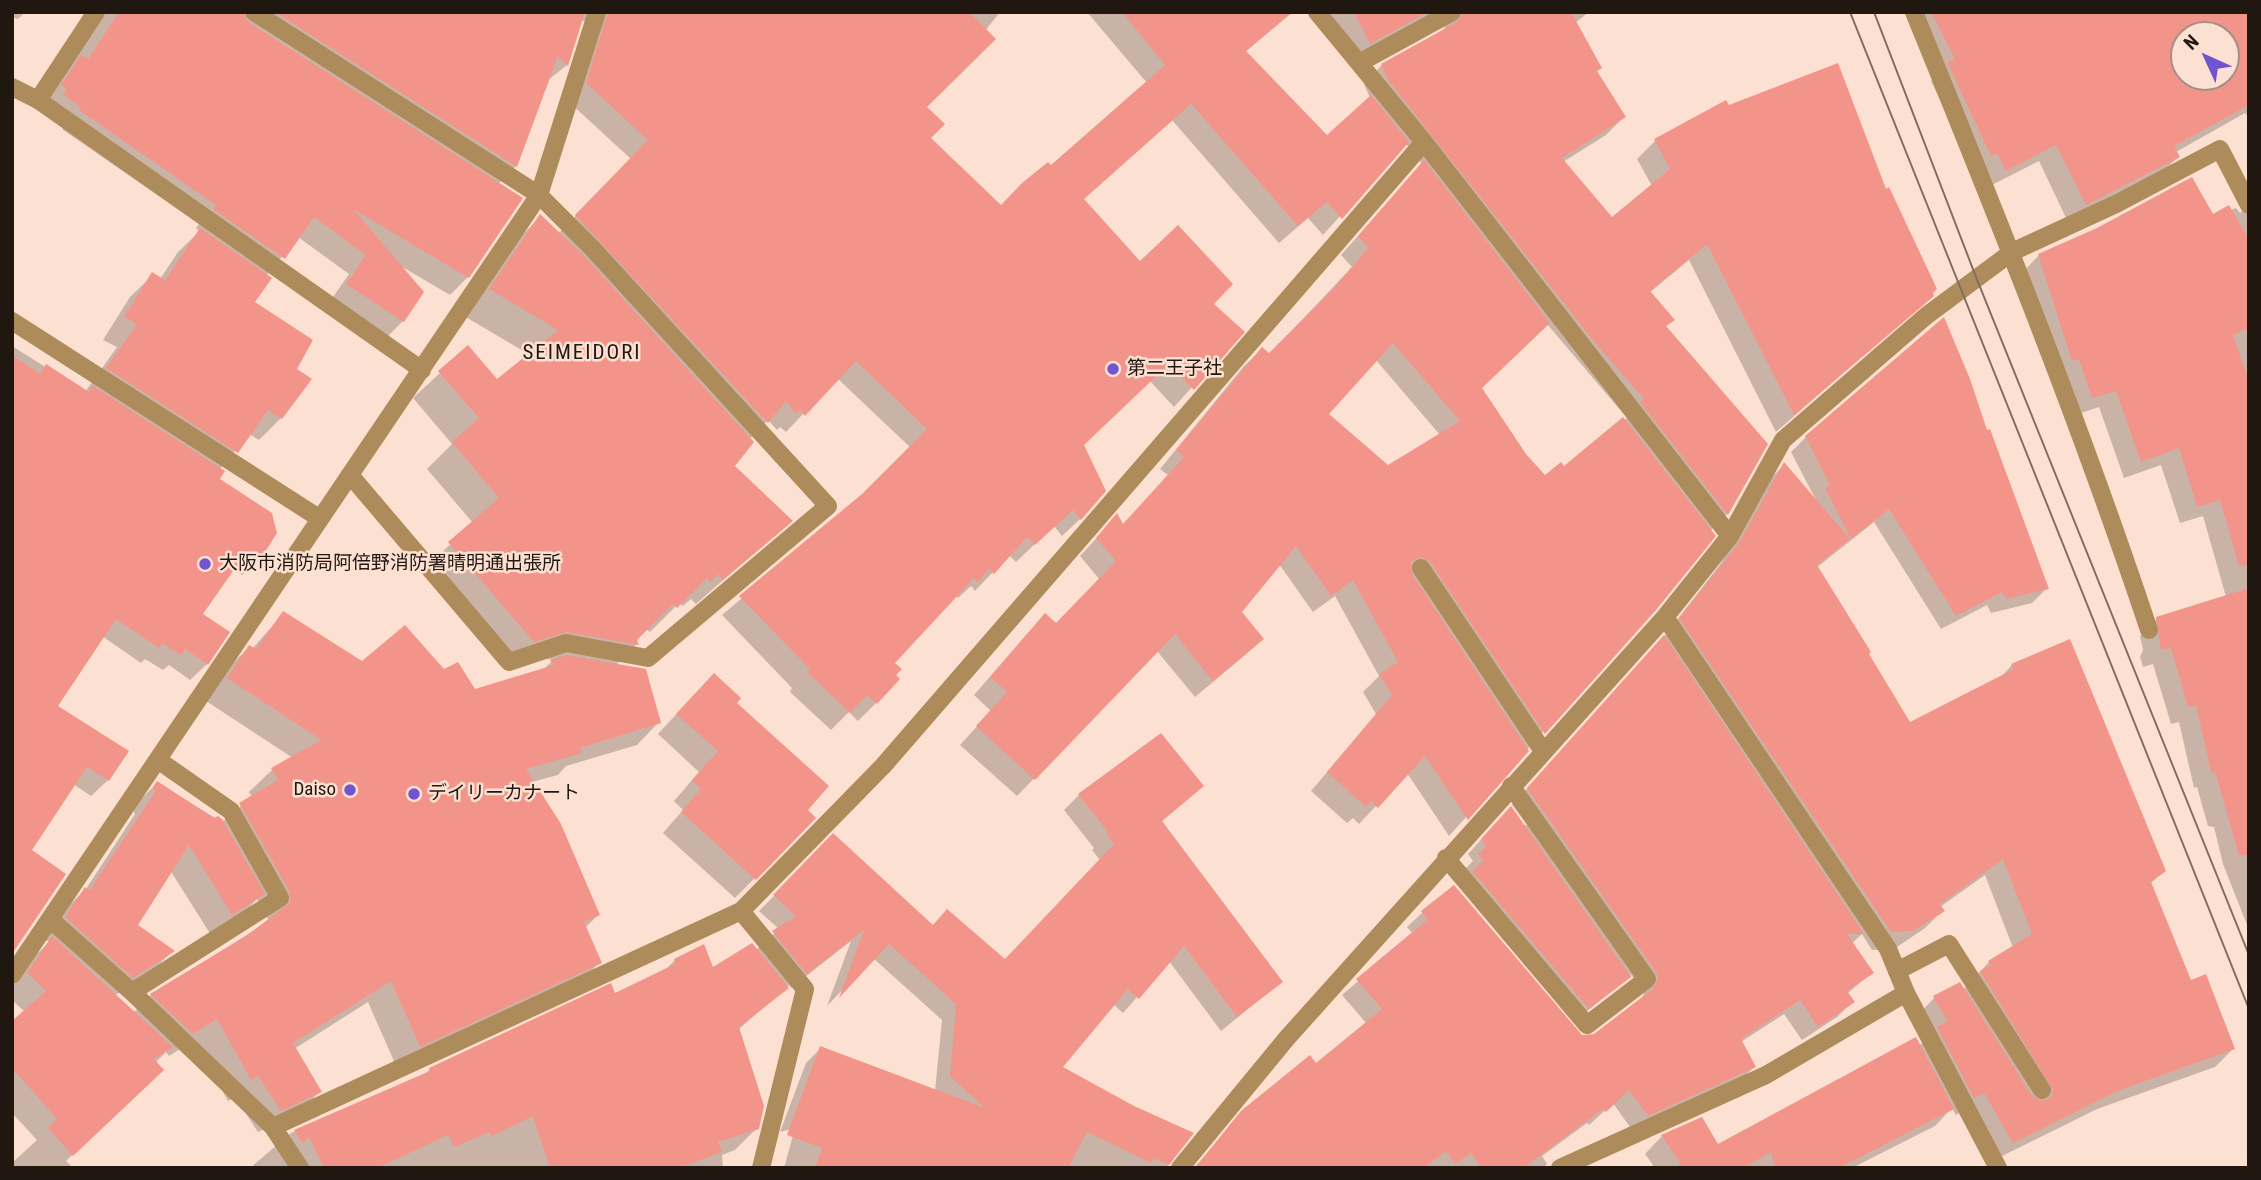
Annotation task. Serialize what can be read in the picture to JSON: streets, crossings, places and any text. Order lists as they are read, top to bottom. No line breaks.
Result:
{"districts":["SEIMEIDORI"],"places":["第二王子社","大阪市消防局阿倍野消防署晴明通出張所","Daiso","デイリーカナート"],"north":"top left"}
